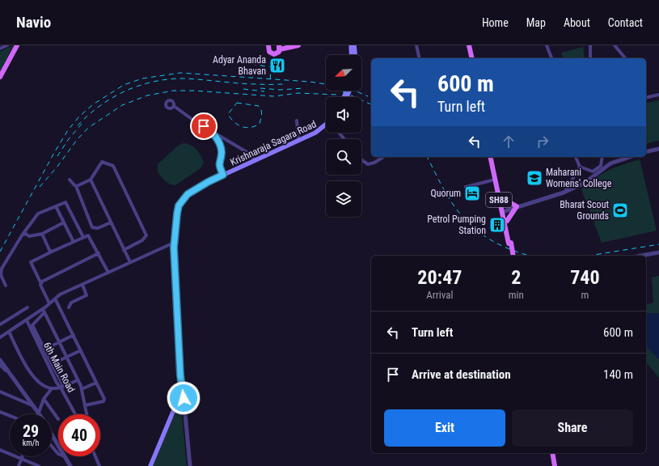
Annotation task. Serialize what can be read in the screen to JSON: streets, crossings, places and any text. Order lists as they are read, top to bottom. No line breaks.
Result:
{"streets":{"main road":["Krishnaraja Sagara Road","SH88"],"street":["6th Main Road"]},"places":{"restaurant":["Adyar Ananda Bhavan"],"school or university":["Maharani Womens' College"],"hotel":["Quorum"],"sports":["Bharat Scout Grounds"],"building":["Petrol Pumping Station"]},"north":"bottom left","page":{"header":"Navio","nav":["Home","Map","About","Contact"],"turn":["600 m","Turn left"],"eta":["20:47","Arrival","2","min","740","m"],"list":[{"name":"Turn left","value":"600 m"},{"name":"Arrive at destination","value":"140 m"}],"buttons":["Exit","Share"],"speed":"29 km/h","limit":"40"}}
